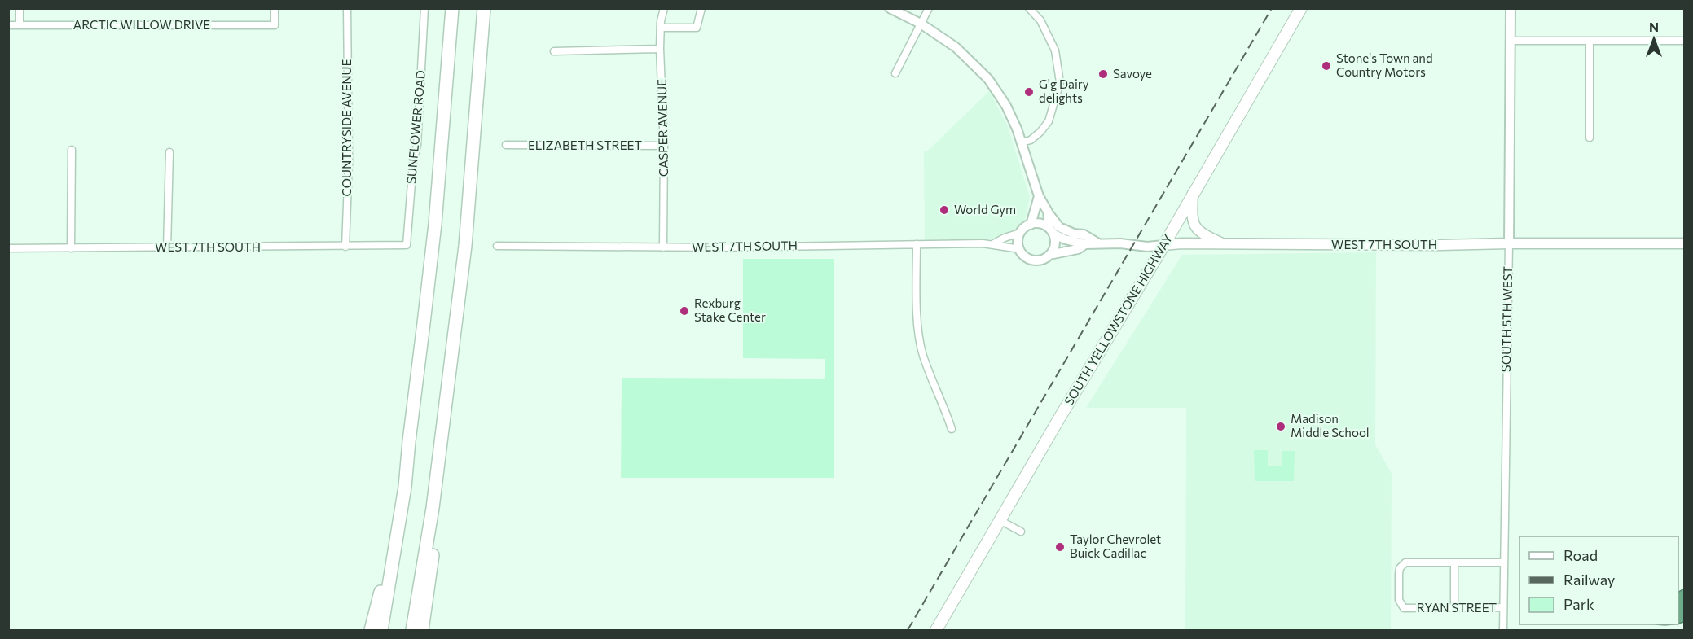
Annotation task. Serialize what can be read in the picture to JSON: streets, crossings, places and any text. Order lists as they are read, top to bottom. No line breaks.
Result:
{"streets":{"main road":["WEST 7TH SOUTH","SOUTH YELLOWSTONE HIGHWAY"],"street":["ARCTIC WILLOW DRIVE","SUNFLOWER ROAD","COUNTRYSIDE AVENUE","CASPER AVENUE","ELIZABETH STREET","SOUTH 5TH WEST","RYAN STREET"]},"crossings":[["SUNFLOWER ROAD","WEST 7TH SOUTH"],["COUNTRYSIDE AVENUE","WEST 7TH SOUTH"],["CASPER AVENUE","ELIZABETH STREET"],["CASPER AVENUE","WEST 7TH SOUTH"],["WEST 7TH SOUTH","SOUTH 5TH WEST"],["WEST 7TH SOUTH","SOUTH YELLOWSTONE HIGHWAY"],["SOUTH 5TH WEST","RYAN STREET"]],"places":["Stone's Town and Country Motors","Savoye","G'g Dairy delights","World Gym","Rexburg Stake Center","Madison Middle School","Taylor Chevrolet Buick Cadillac"],"legend":["Road","Railway","Park"],"north":"top"}
